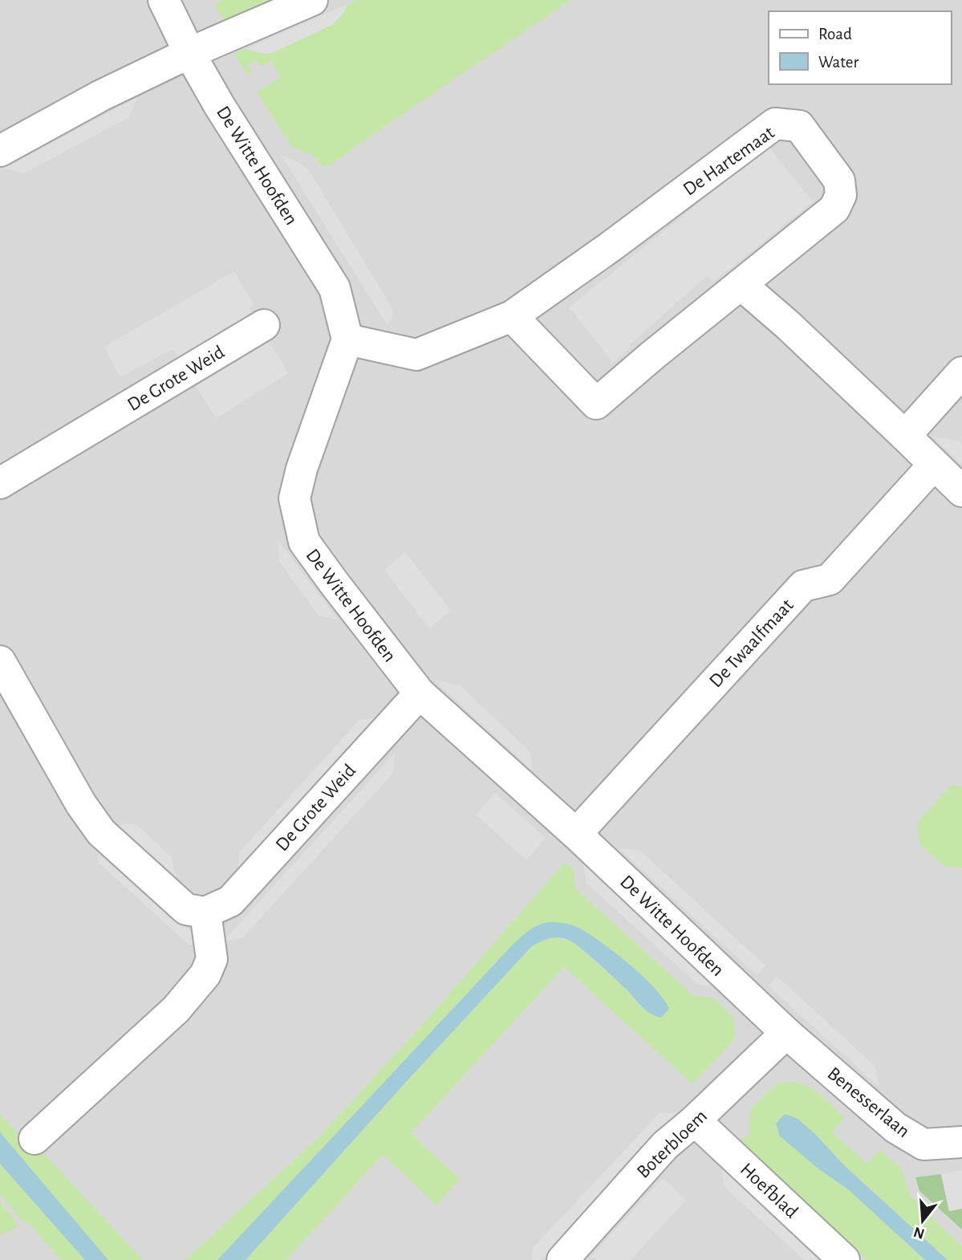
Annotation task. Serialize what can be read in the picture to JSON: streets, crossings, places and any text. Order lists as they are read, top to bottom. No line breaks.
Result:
{"streets":{"street":["De Hartemaat","De Witte Hoofden","De Grote Weid","De Twaalfmaat","Benesserlaan","Boterbloem","Hoefblad"]},"crossings":[["De Hartemaat","De Witte Hoofden"],["De Witte Hoofden","De Grote Weid"],["De Witte Hoofden","De Twaalfmaat"],["De Witte Hoofden","Benesserlaan"],["De Witte Hoofden","Boterbloem"],["Benesserlaan","Boterbloem"],["Boterbloem","Hoefblad"]],"legend":["Road","Water"],"north":"bottom"}
